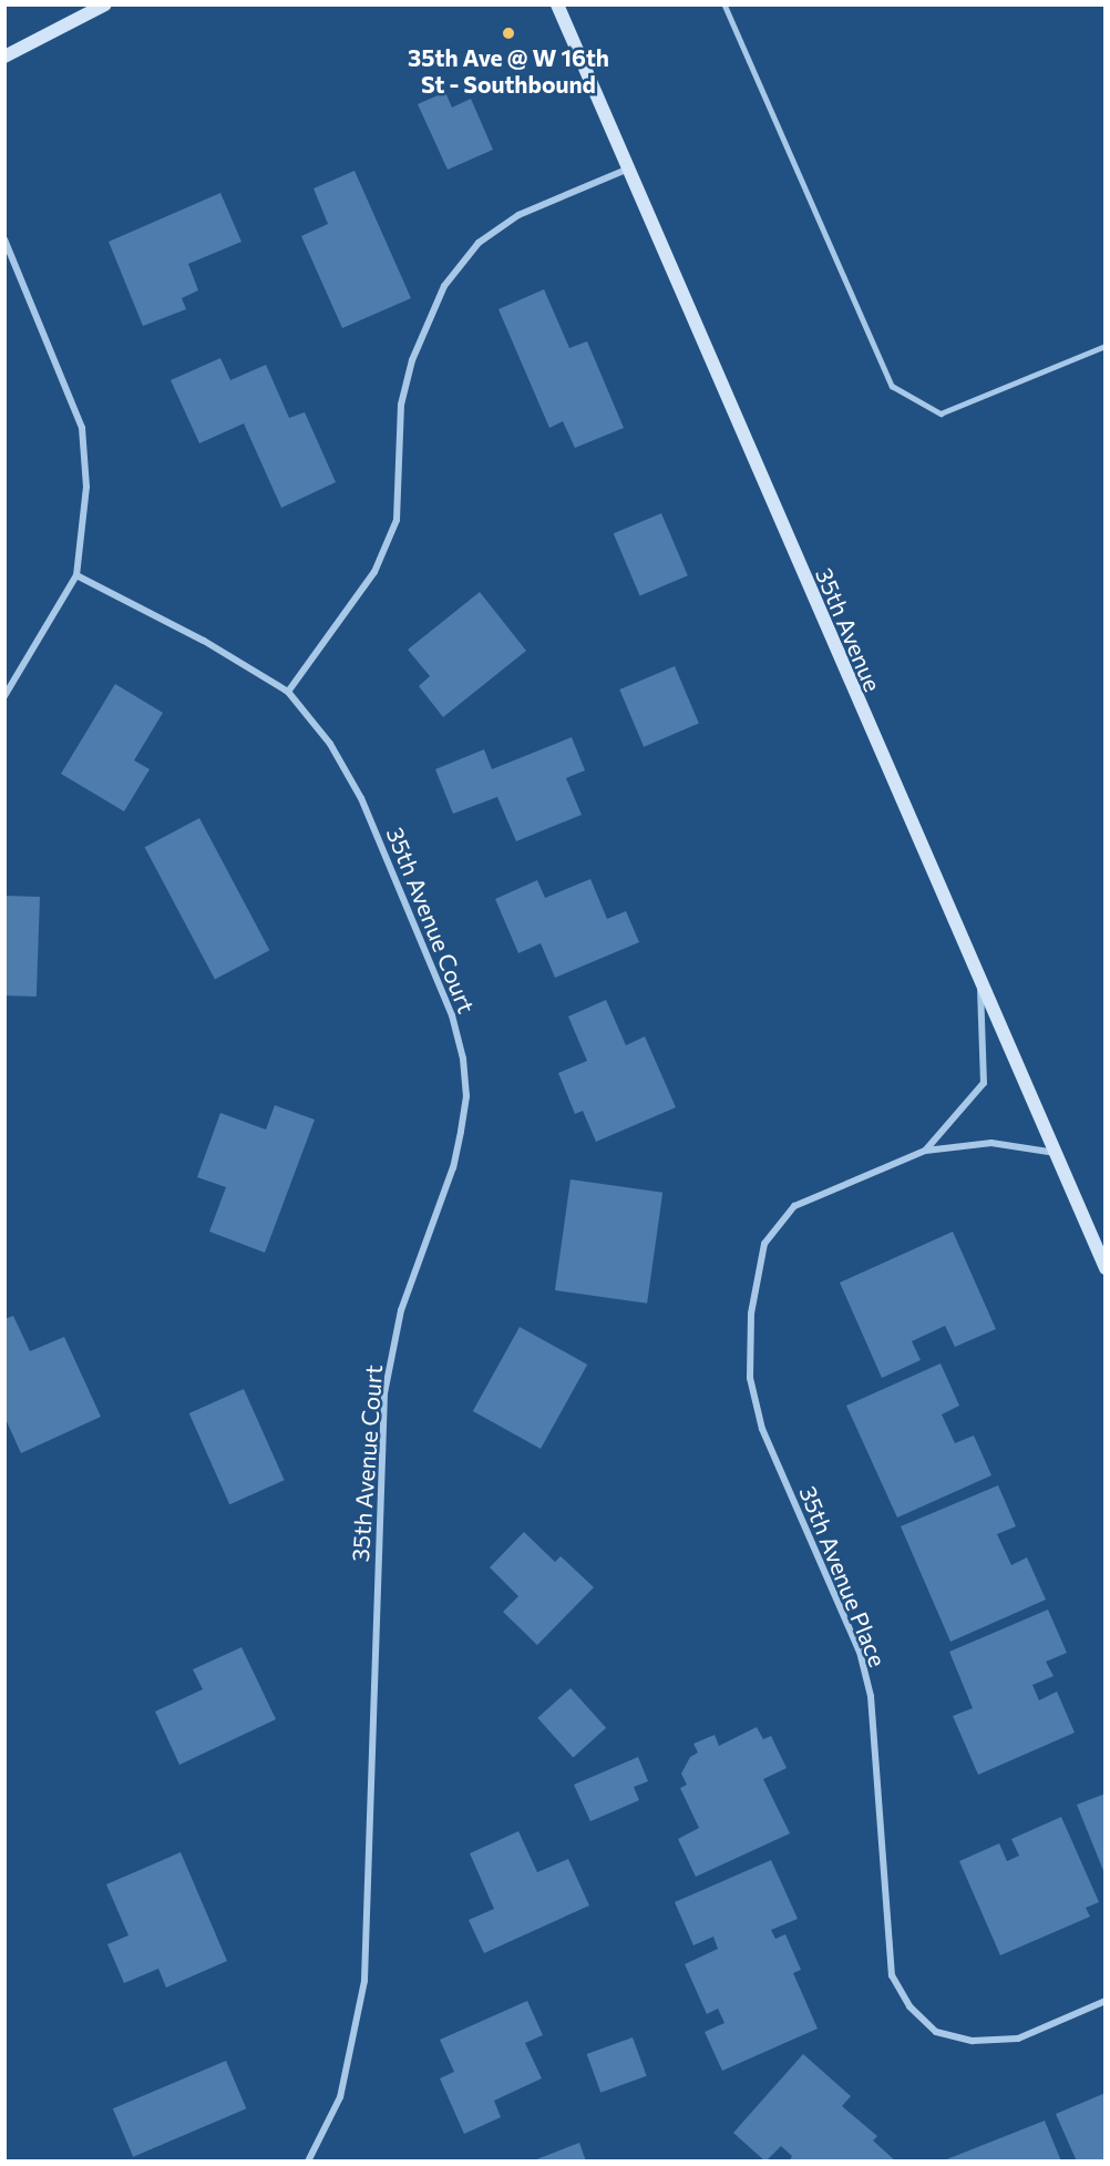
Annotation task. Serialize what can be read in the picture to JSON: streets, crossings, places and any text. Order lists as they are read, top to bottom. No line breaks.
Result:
{"streets":{"main road":["35th Avenue"],"street":["35th Avenue Court","35th Avenue Place"]},"places":["35th Ave @ W 16th St - Southbound"]}
